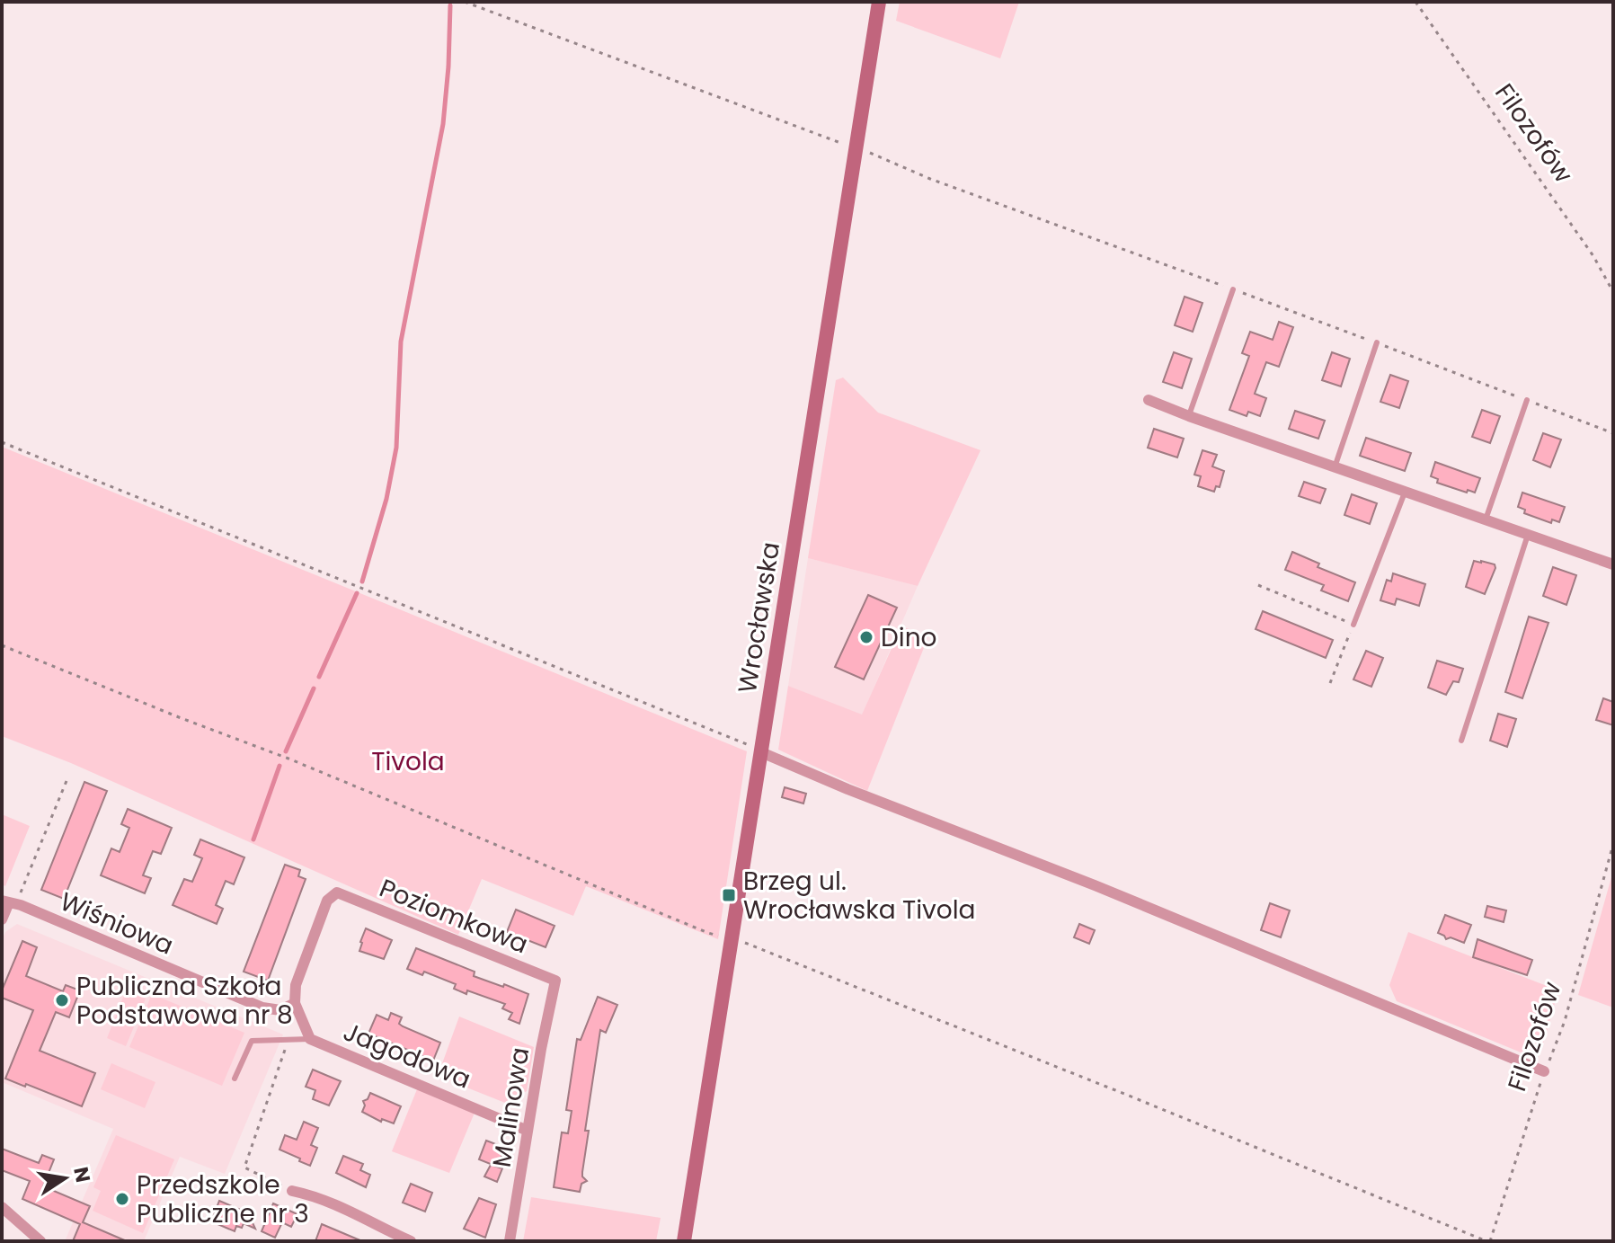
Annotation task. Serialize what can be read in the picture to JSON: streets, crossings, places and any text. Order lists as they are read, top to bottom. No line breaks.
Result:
{"streets":{"street":["Wrocławska","Poziomkowa","Wiśniowa","Jagodowa","Malinowa"],"path":["Filozofów"]},"crossings":[["Poziomkowa","Wiśniowa"],["Poziomkowa","Malinowa"],["Jagodowa","Malinowa"]],"parks":["Tivola"],"places":{"other":["Dino","Publiczna Szkoła Podstawowa nr 8","Przedszkole Publiczne nr 3"],"transit":["Brzeg ul. Wrocławska Tivola"]},"north":"right"}
